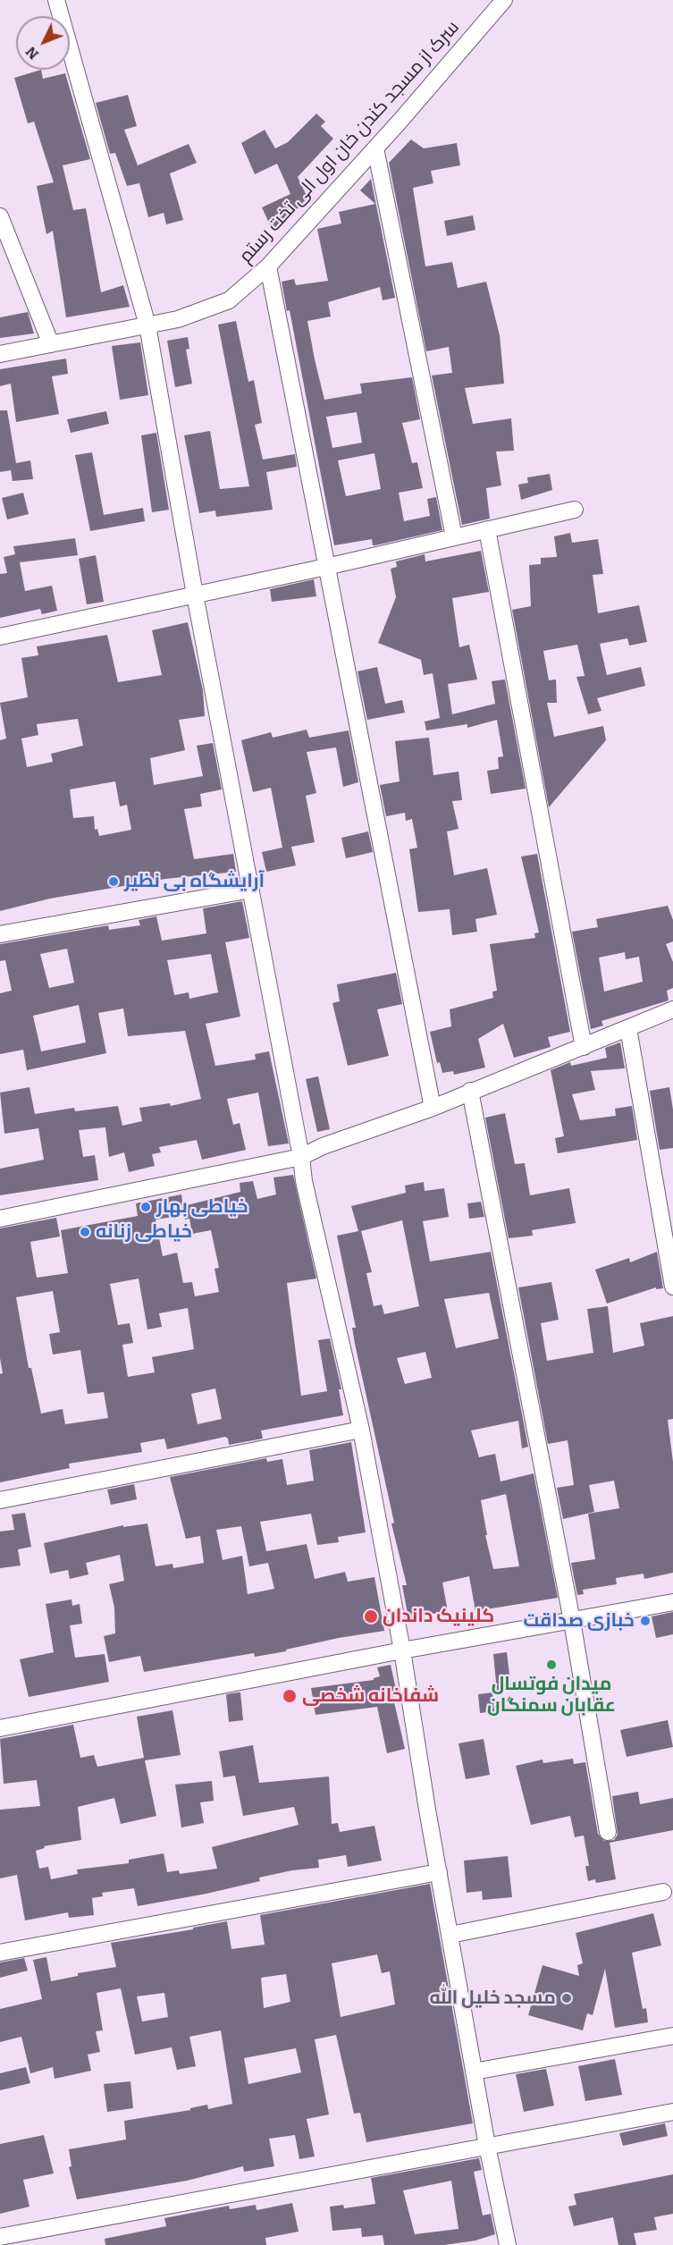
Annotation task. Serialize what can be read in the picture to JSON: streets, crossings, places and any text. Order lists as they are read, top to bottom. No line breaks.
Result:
{"streets":{"street":["سرک از مسجد کندن خان اول الی تخت رستم"]},"places":["آرایشگاه بی نظیر","خیاطی بهار","خیاطی زنانه","کلینیک داندان","خبازی صداقت","میدان فوتسال عقابان سمنگان","شفاخانه شخصی","مسجد خلیل الله"],"north":"bottom left"}
